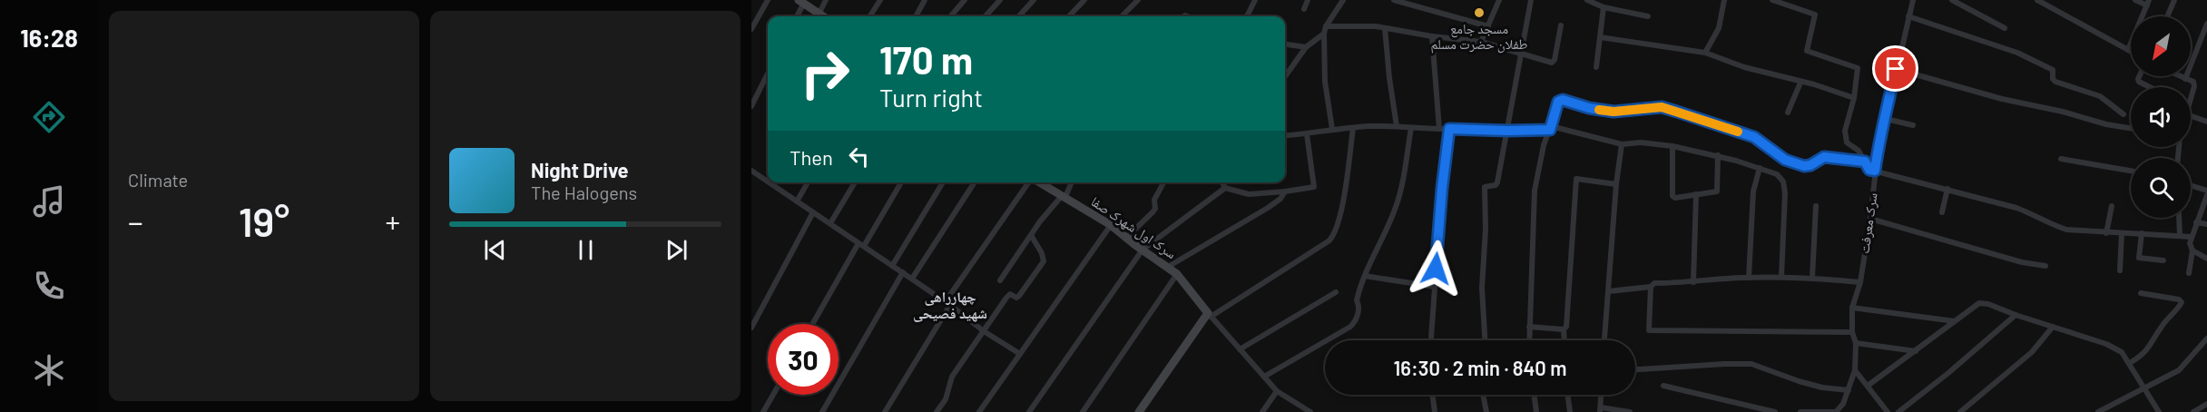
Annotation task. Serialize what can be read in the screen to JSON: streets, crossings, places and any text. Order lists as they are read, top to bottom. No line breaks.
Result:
{"streets":{"street":["سرک معرفت","سرک اول شهرک صفا"]},"districts":["چهارراهی شهید فصیحی"],"places":["مسجد جامع طفلان حضرت مسلم"],"north":"bottom left","page":{"tabs":"16:28","tile":"Climate","turn":["170 m","Turn right"],"then":"Then","song":["Night Drive","The Halogens"],"heat":["−","19°","+"],"limit":"30","trip":"16:30 · 2 min · 840 m"}}
